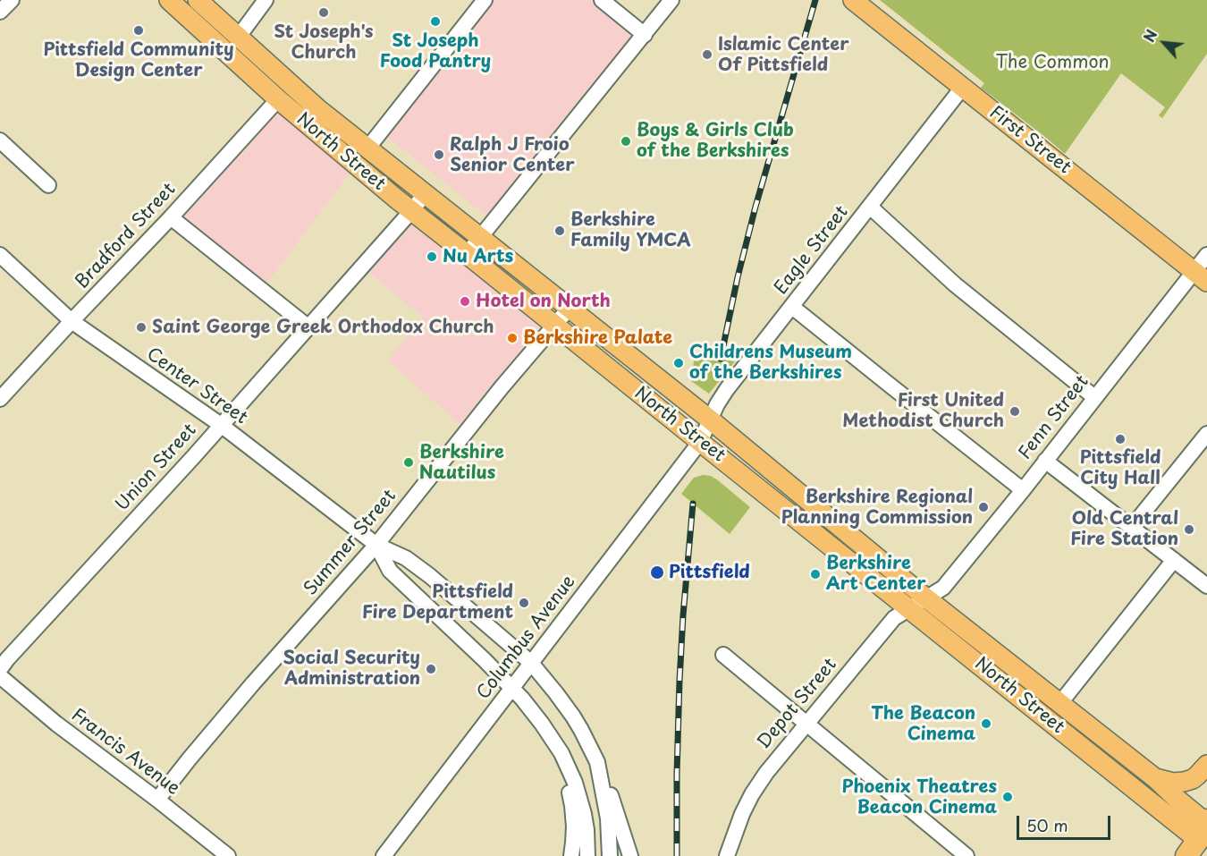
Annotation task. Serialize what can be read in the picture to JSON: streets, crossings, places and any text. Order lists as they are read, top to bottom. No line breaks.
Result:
{"streets":{"main road":["First Street","North Street"],"street":["Bradford Street","Eagle Street","Center Street","Fenn Street","Union Street","Summer Street","Columbus Avenue","Depot Street","Francis Avenue"]},"crossings":[["First Street","Eagle Street"],["First Street","Fenn Street"],["North Street","Bradford Street"],["North Street","Eagle Street"],["North Street","Fenn Street"],["North Street","Union Street"],["North Street","Summer Street"],["North Street","Columbus Avenue"],["North Street","Depot Street"],["Bradford Street","Center Street"],["Eagle Street","Columbus Avenue"],["Center Street","Union Street"],["Center Street","Summer Street"],["Center Street","Columbus Avenue"],["Fenn Street","Depot Street"],["Summer Street","Francis Avenue"]],"parks":["The Common"],"places":["St Joseph's Church","St Joseph Food Pantry","Pittsfield Community Design Center","Islamic Center Of Pittsfield","Boys & Girls Club of the Berkshires","Ralph J Froio Senior Center","Berkshire Family YMCA","Nu Arts","Hotel on North","Saint George Greek Orthodox Church","Berkshire Palate","Childrens Museum of the Berkshires","First United Methodist Church","Pittsfield City Hall","Berkshire Nautilus","Berkshire Regional Planning Commission","Old Central Fire Station","Pittsfield","Berkshire Art Center","Pittsfield Fire Department","Social Security Administration","The Beacon Cinema","Phoenix Theatres Beacon Cinema"],"scale_bar":"50 m","north":"top left"}
